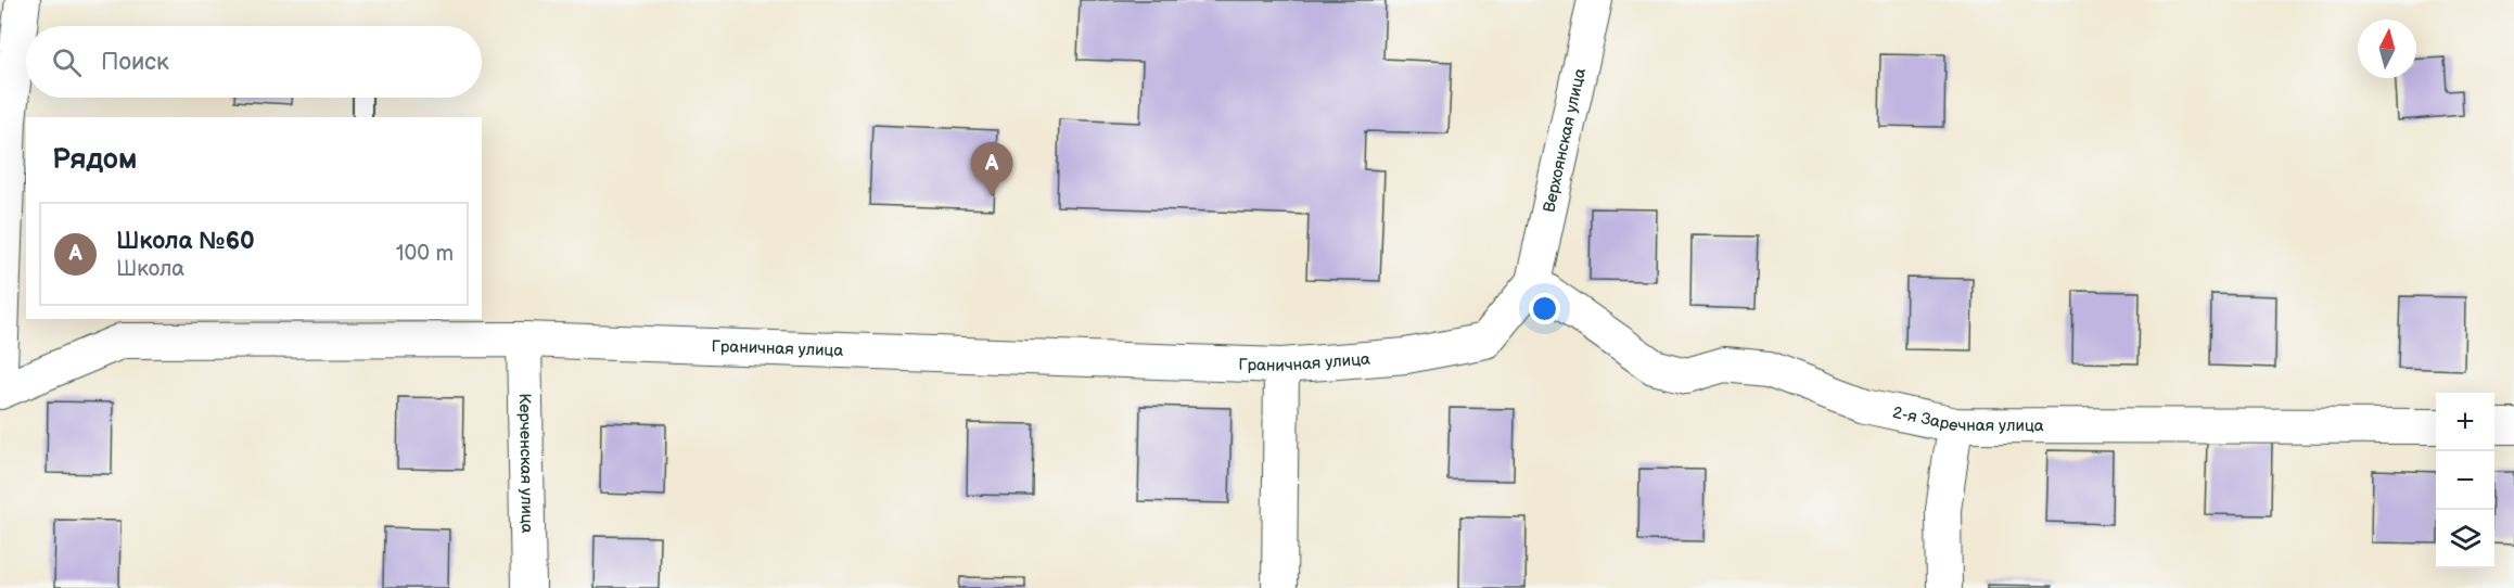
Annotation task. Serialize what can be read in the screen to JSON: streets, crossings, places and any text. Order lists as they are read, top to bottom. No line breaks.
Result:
{"streets":{"street":["Верхоянская улица","Граничная улица","2-я Заречная улица","Керченская улица"]},"crossings":[["Верхоянская улица","Граничная улица"],["Верхоянская улица","2-я Заречная улица"],["Граничная улица","2-я Заречная улица"],["Граничная улица","Керченская улица"]],"north":"top","page":{"search":"Поиск","heading":"Рядом","pins":"A","list":[{"mark":"A","name":"Школа №60","note":"Школа","value":"100 m"}],"map_buttons":["+","−"]}}
